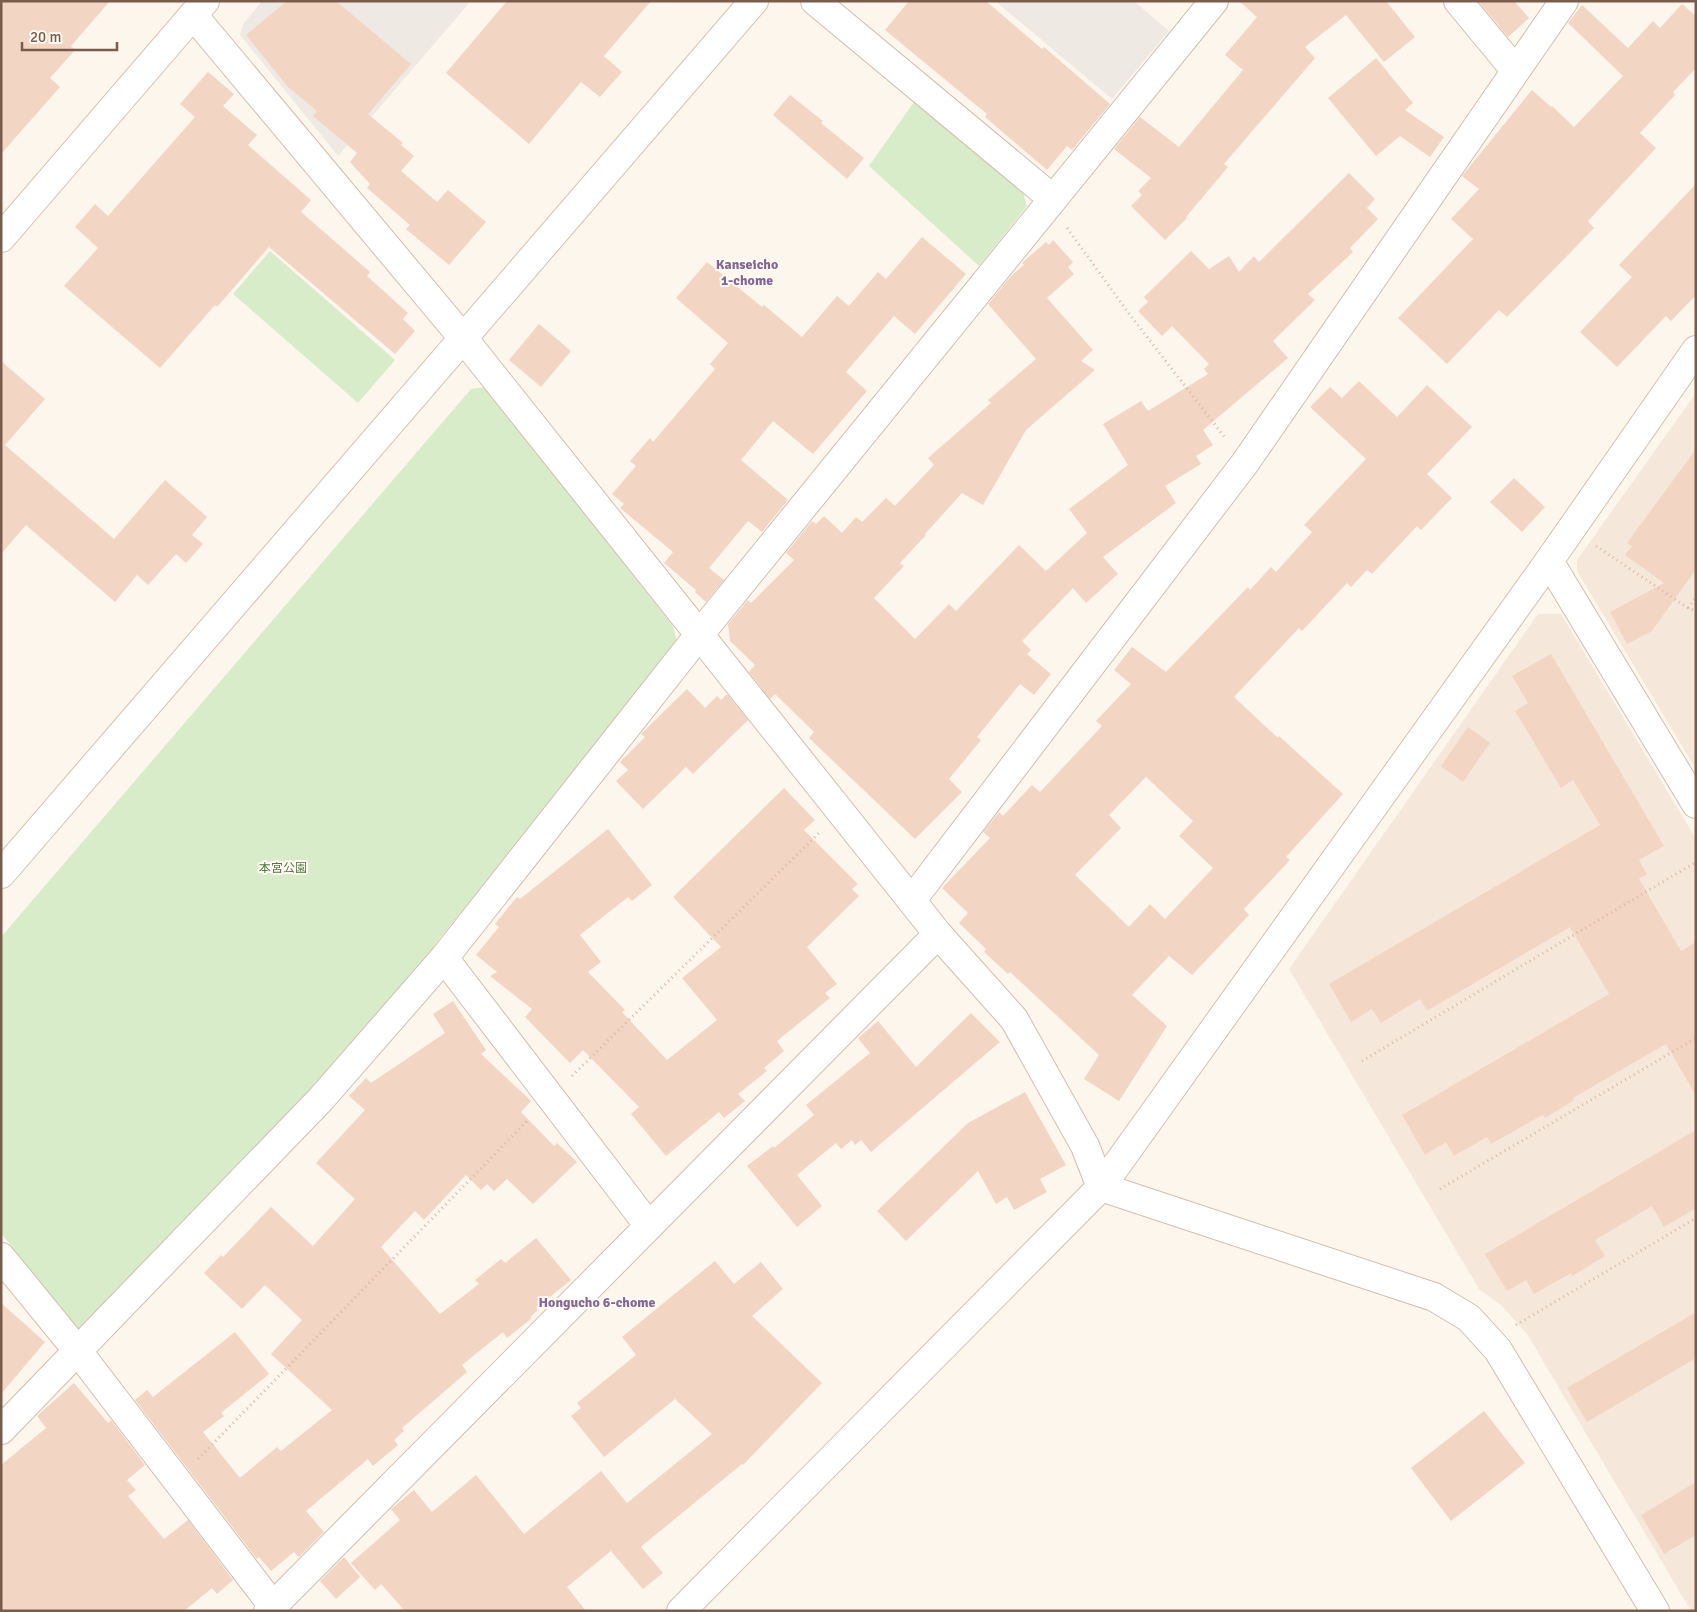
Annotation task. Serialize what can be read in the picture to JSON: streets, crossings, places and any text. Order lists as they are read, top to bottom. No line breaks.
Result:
{"districts":["Kanseicho 1-chome","Hongucho 6-chome"],"parks":["本宮公園"],"scale_bar":"20 m"}
